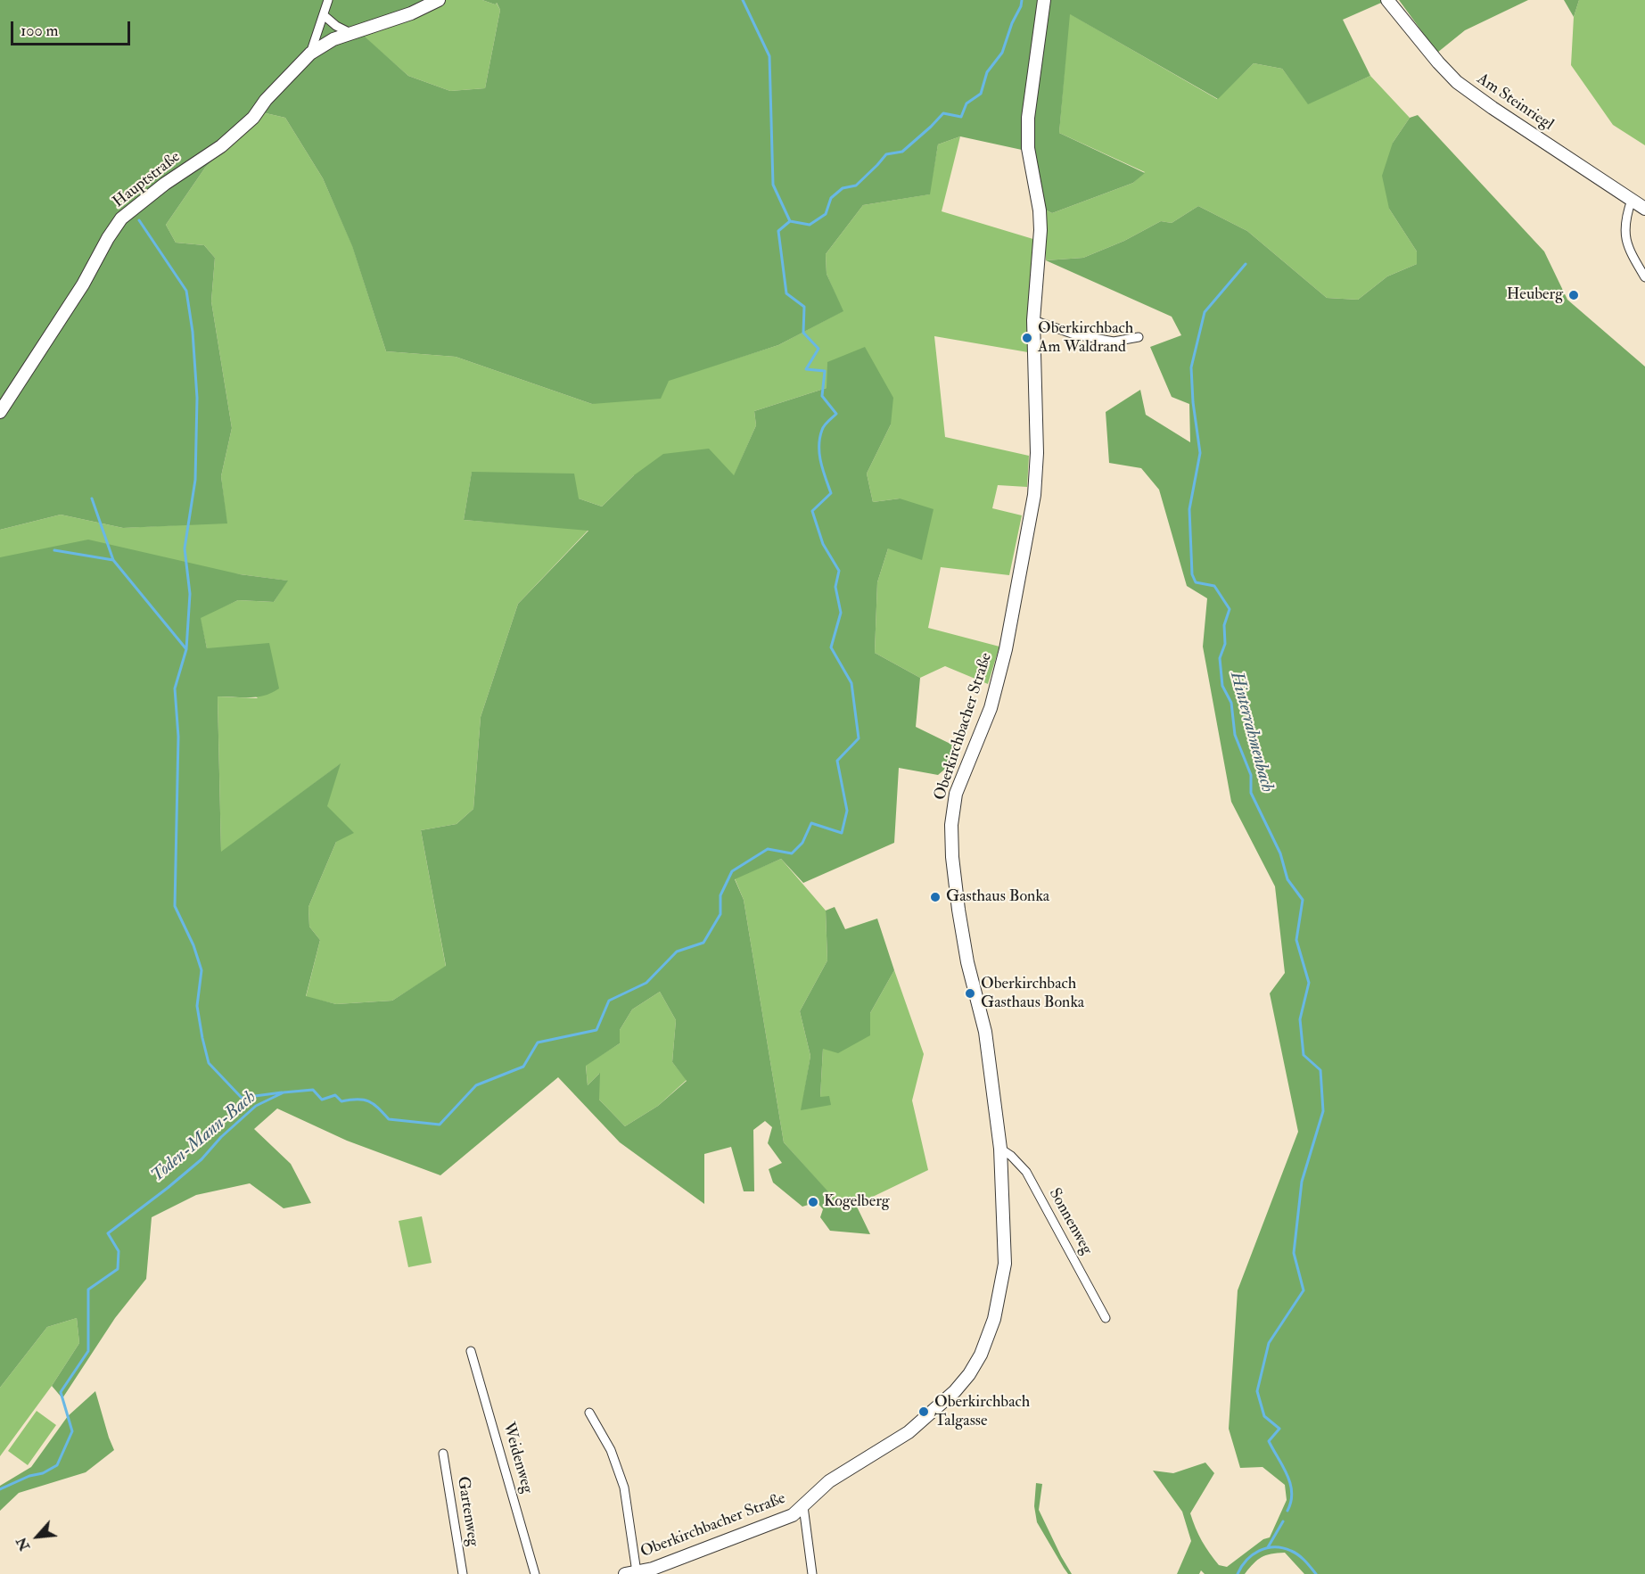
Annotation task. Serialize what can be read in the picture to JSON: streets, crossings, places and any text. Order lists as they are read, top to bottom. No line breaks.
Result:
{"streets":{"street":["Am Steinriegl","Hauptstraße","Oberkirchbacher Straße","Sonnenweg","Weidenweg","Gartenweg"]},"crossings":[["Oberkirchbacher Straße","Sonnenweg"]],"water":["Hinterrahmenbach","Toden-Mann-Bach"],"places":["Heuberg","Oberkirchbach Am Waldrand","Gasthaus Bonka","Oberkirchbach Gasthaus Bonka","Kogelberg","Oberkirchbach Talgasse"],"scale_bar":"100 m","north":"bottom left"}
